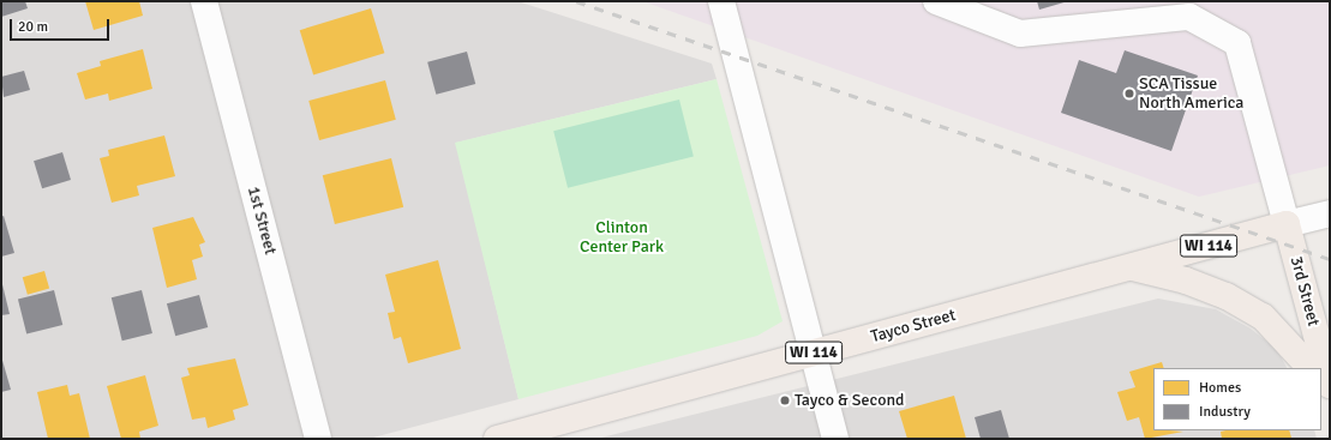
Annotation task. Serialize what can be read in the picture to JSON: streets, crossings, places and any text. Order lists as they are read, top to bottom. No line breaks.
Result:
{"streets":{"main road":["WI 114","3rd Street","Tayco Street"],"street":["1st Street"]},"crossings":[["3rd Street","Tayco Street"]],"parks":["Clinton Center Park"],"places":["SCA Tissue North America","Tayco & Second"],"legend":["Homes","Industry"],"scale_bar":"20 m"}
